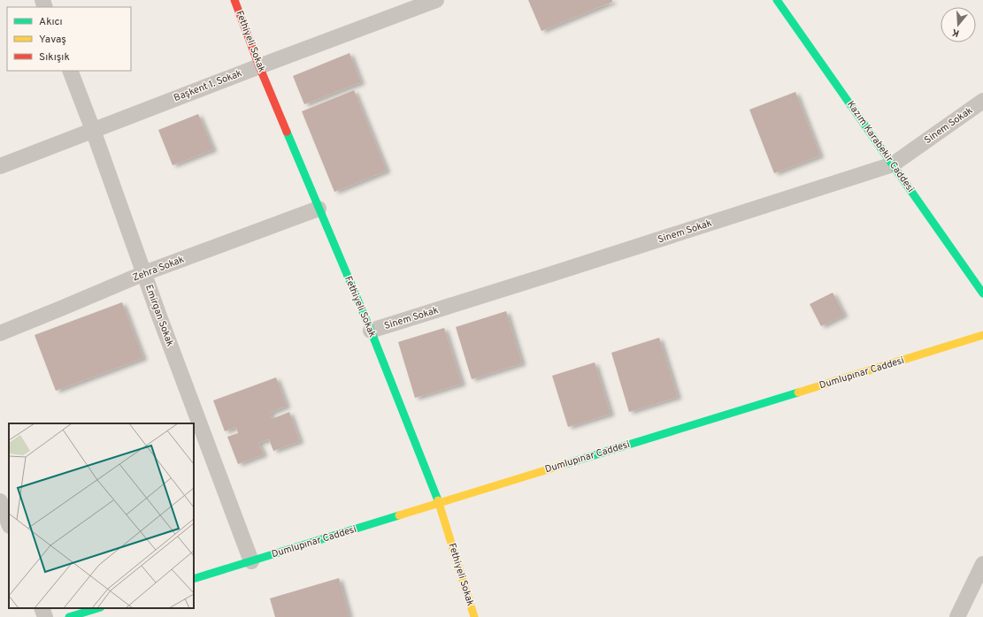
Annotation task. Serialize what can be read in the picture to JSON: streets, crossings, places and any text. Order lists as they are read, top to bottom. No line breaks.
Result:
{"streets":{"street":["Fethiyeli Sokak","Başkent 1. Sokak","Sinem Sokak","Kazım Karabekir Caddesi","Zehra Sokak","Emirgan Sokak","Dumlupınar Caddesi"]},"crossings":[["Fethiyeli Sokak","Başkent 1. Sokak"],["Fethiyeli Sokak","Sinem Sokak"],["Fethiyeli Sokak","Zehra Sokak"],["Fethiyeli Sokak","Dumlupınar Caddesi"],["Başkent 1. Sokak","Emirgan Sokak"],["Sinem Sokak","Kazım Karabekir Caddesi"],["Zehra Sokak","Emirgan Sokak"],["Emirgan Sokak","Dumlupınar Caddesi"]],"legend":["Akıcı","Yavaş","Sıkışık"],"north":"bottom"}
